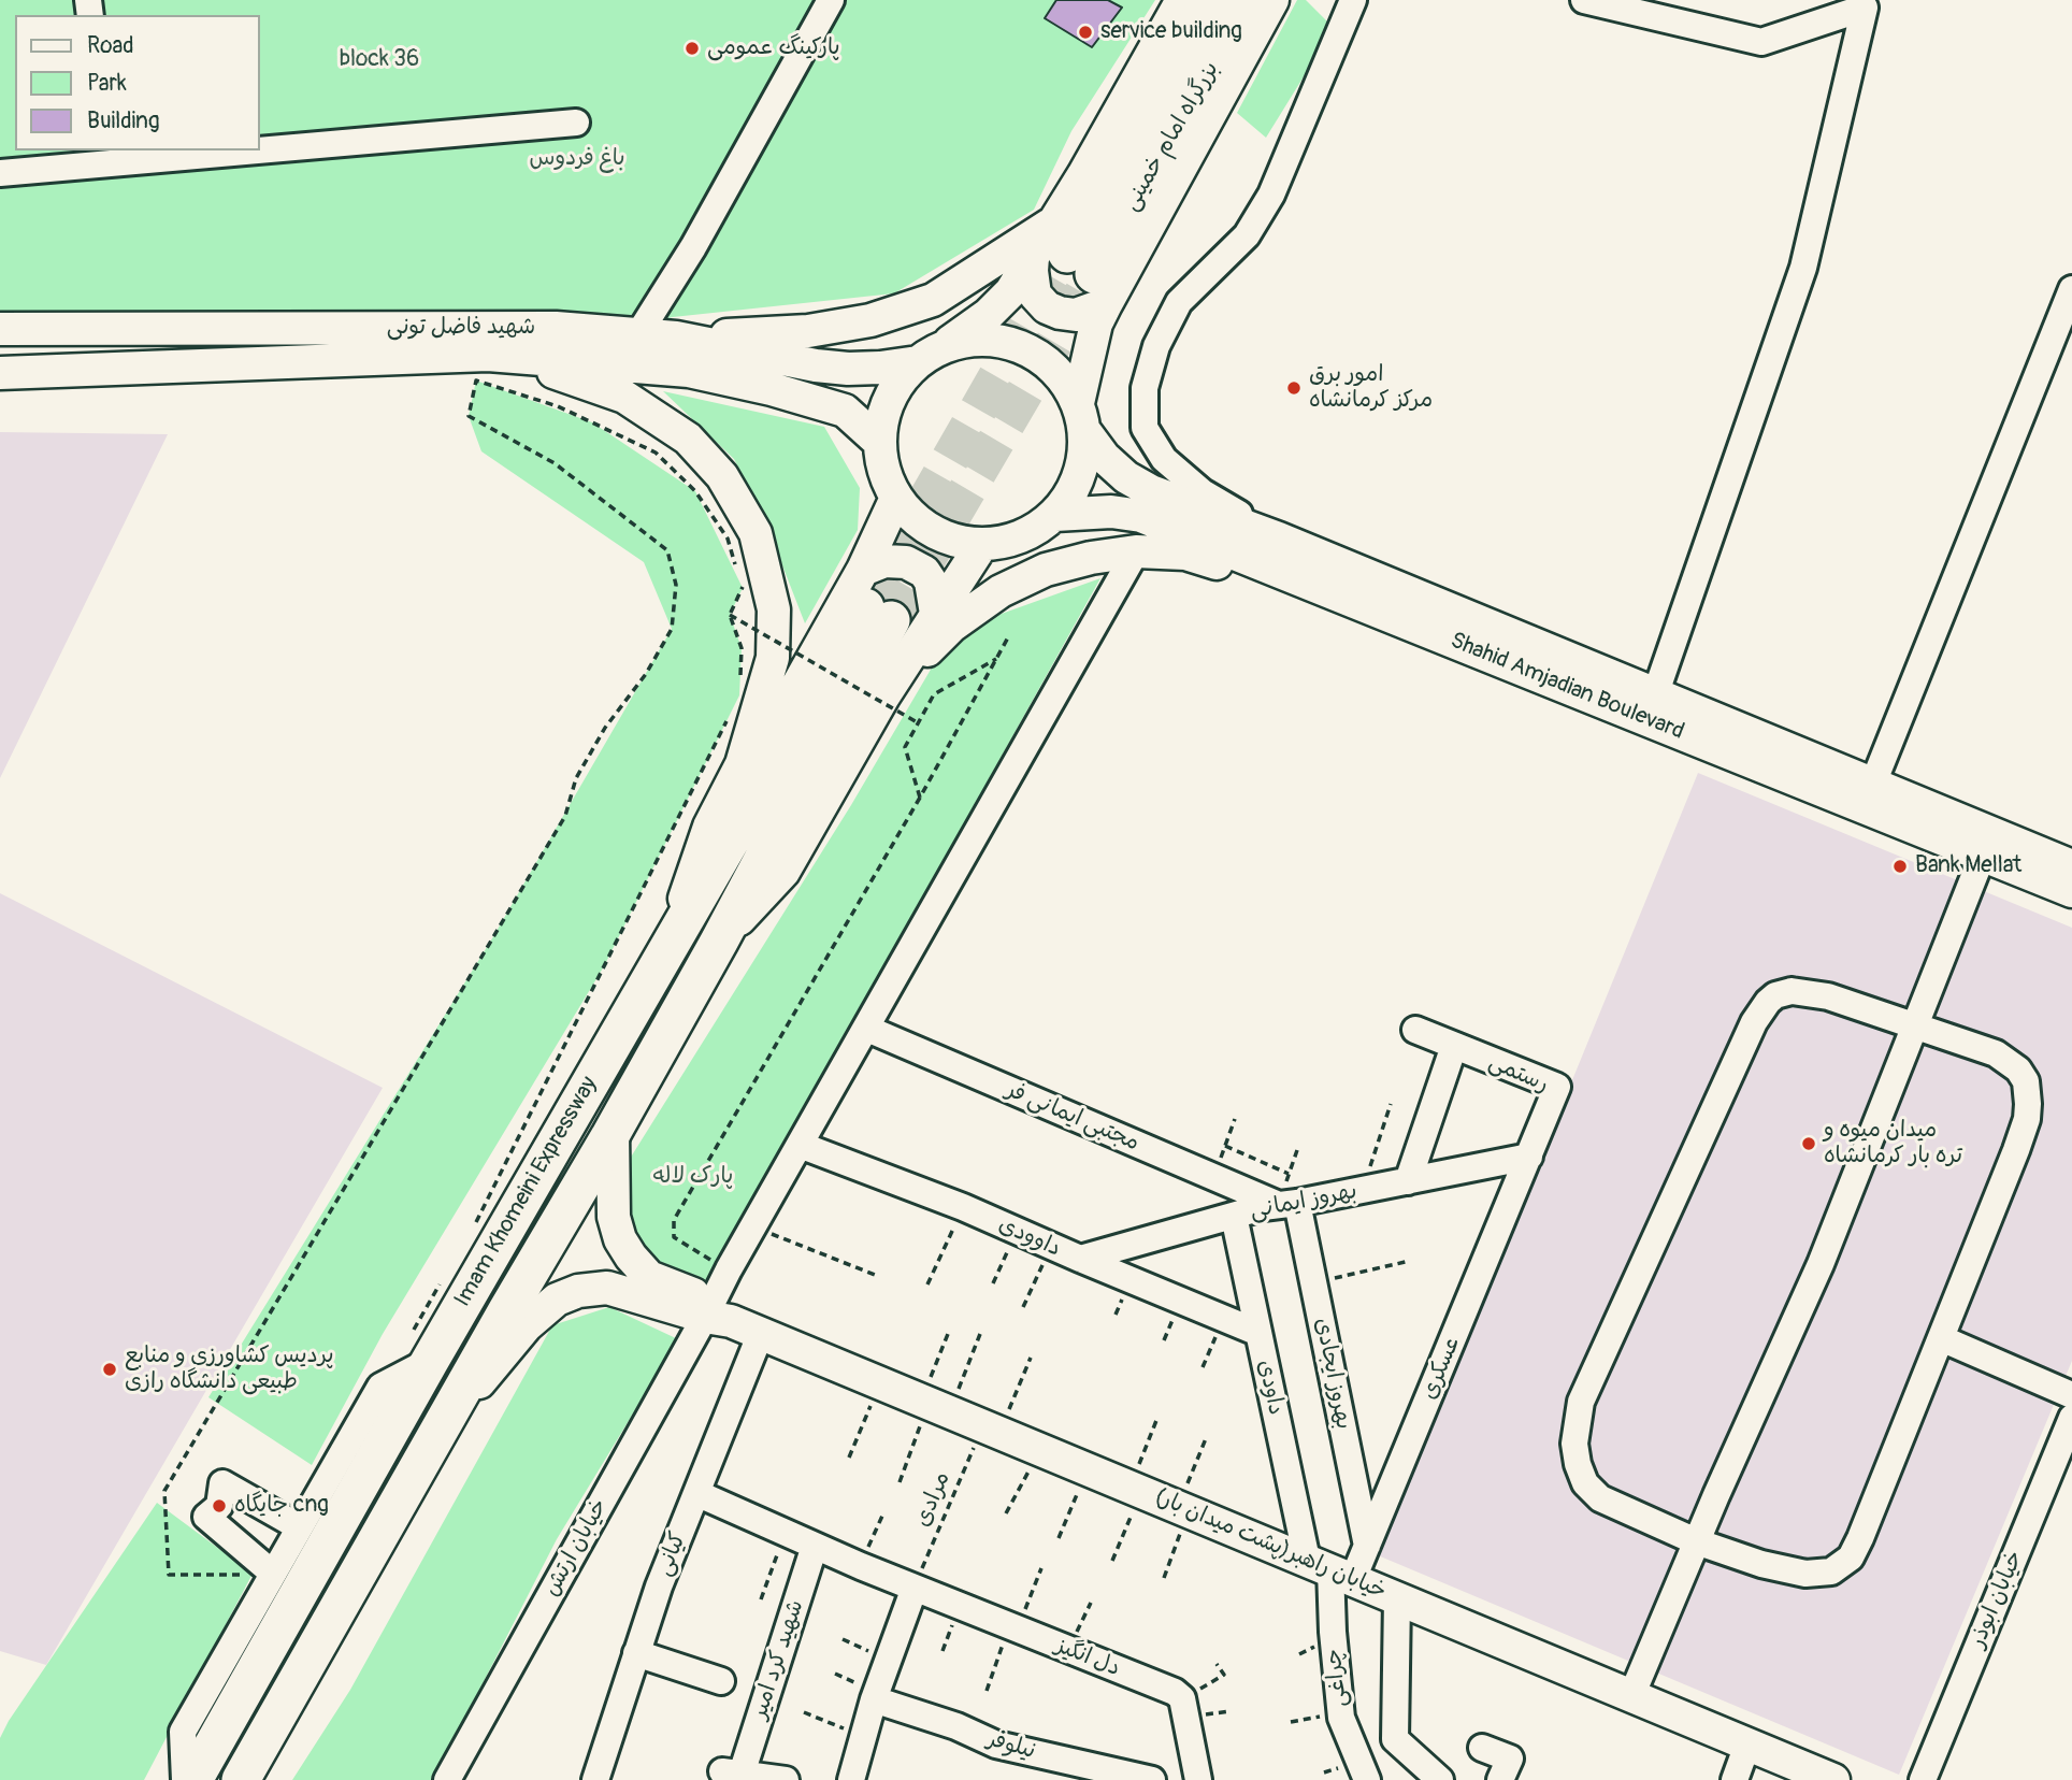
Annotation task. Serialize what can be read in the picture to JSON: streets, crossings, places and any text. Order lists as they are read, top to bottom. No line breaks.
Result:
{"streets":{"highway":["بزرگراه امام خمینی","Imam Khomeini Expressway"],"main road":["شهید فاضل تونی","Shahid Amjadian Boulevard","خیابان راهبر(پشت میدان بار)"],"street":["رستمی","مجتبی ایمانی فر","بهروز ایمانی","داوودی","عسکری","بهروز ایجادی","داودی","خیابان ارتش","کیانی","خیابان ابوذر","دل انگیز","شهید کرد امیر","چراغی","نیلوفر"],"path":["مرادی"]},"crossings":[["شهید فاضل تونی","Shahid Amjadian Boulevard"],["رستمی","بهروز ایمانی"],["رستمی","عسکری"],["مجتبی ایمانی فر","بهروز ایمانی"],["مجتبی ایمانی فر","بهروز ایجادی"],["مجتبی ایمانی فر","خیابان ارتش"],["بهروز ایمانی","داوودی"],["بهروز ایمانی","عسکری"],["بهروز ایمانی","بهروز ایجادی"],["بهروز ایمانی","داودی"],["داوودی","داودی"],["داوودی","خیابان ارتش"],["عسکری","بهروز ایجادی"],["عسکری","داودی"],["عسکری","خیابان راهبر(پشت میدان بار)"],["عسکری","چراغی"],["داودی","خیابان راهبر(پشت میدان بار)"],["داودی","چراغی"],["مرادی","خیابان راهبر(پشت میدان بار)"],["مرادی","دل انگیز"],["خیابان راهبر(پشت میدان بار)","خیابان ارتش"],["خیابان راهبر(پشت میدان بار)","کیانی"],["خیابان راهبر(پشت میدان بار)","چراغی"],["کیانی","دل انگیز"],["دل انگیز","شهید کرد امیر"]],"parks":["block 36","باغ فردوس","پارک لاله"],"places":["service building","پارکینگ عمومی","امور برق مرکز کرمانشاه","Bank Mellat","میدان میوه و تره بار کرمانشاه","پردیس کشاورزی و منابع طبیعی دانشگاه رازی","جایگاه cng"],"legend":["Road","Park","Building"]}
